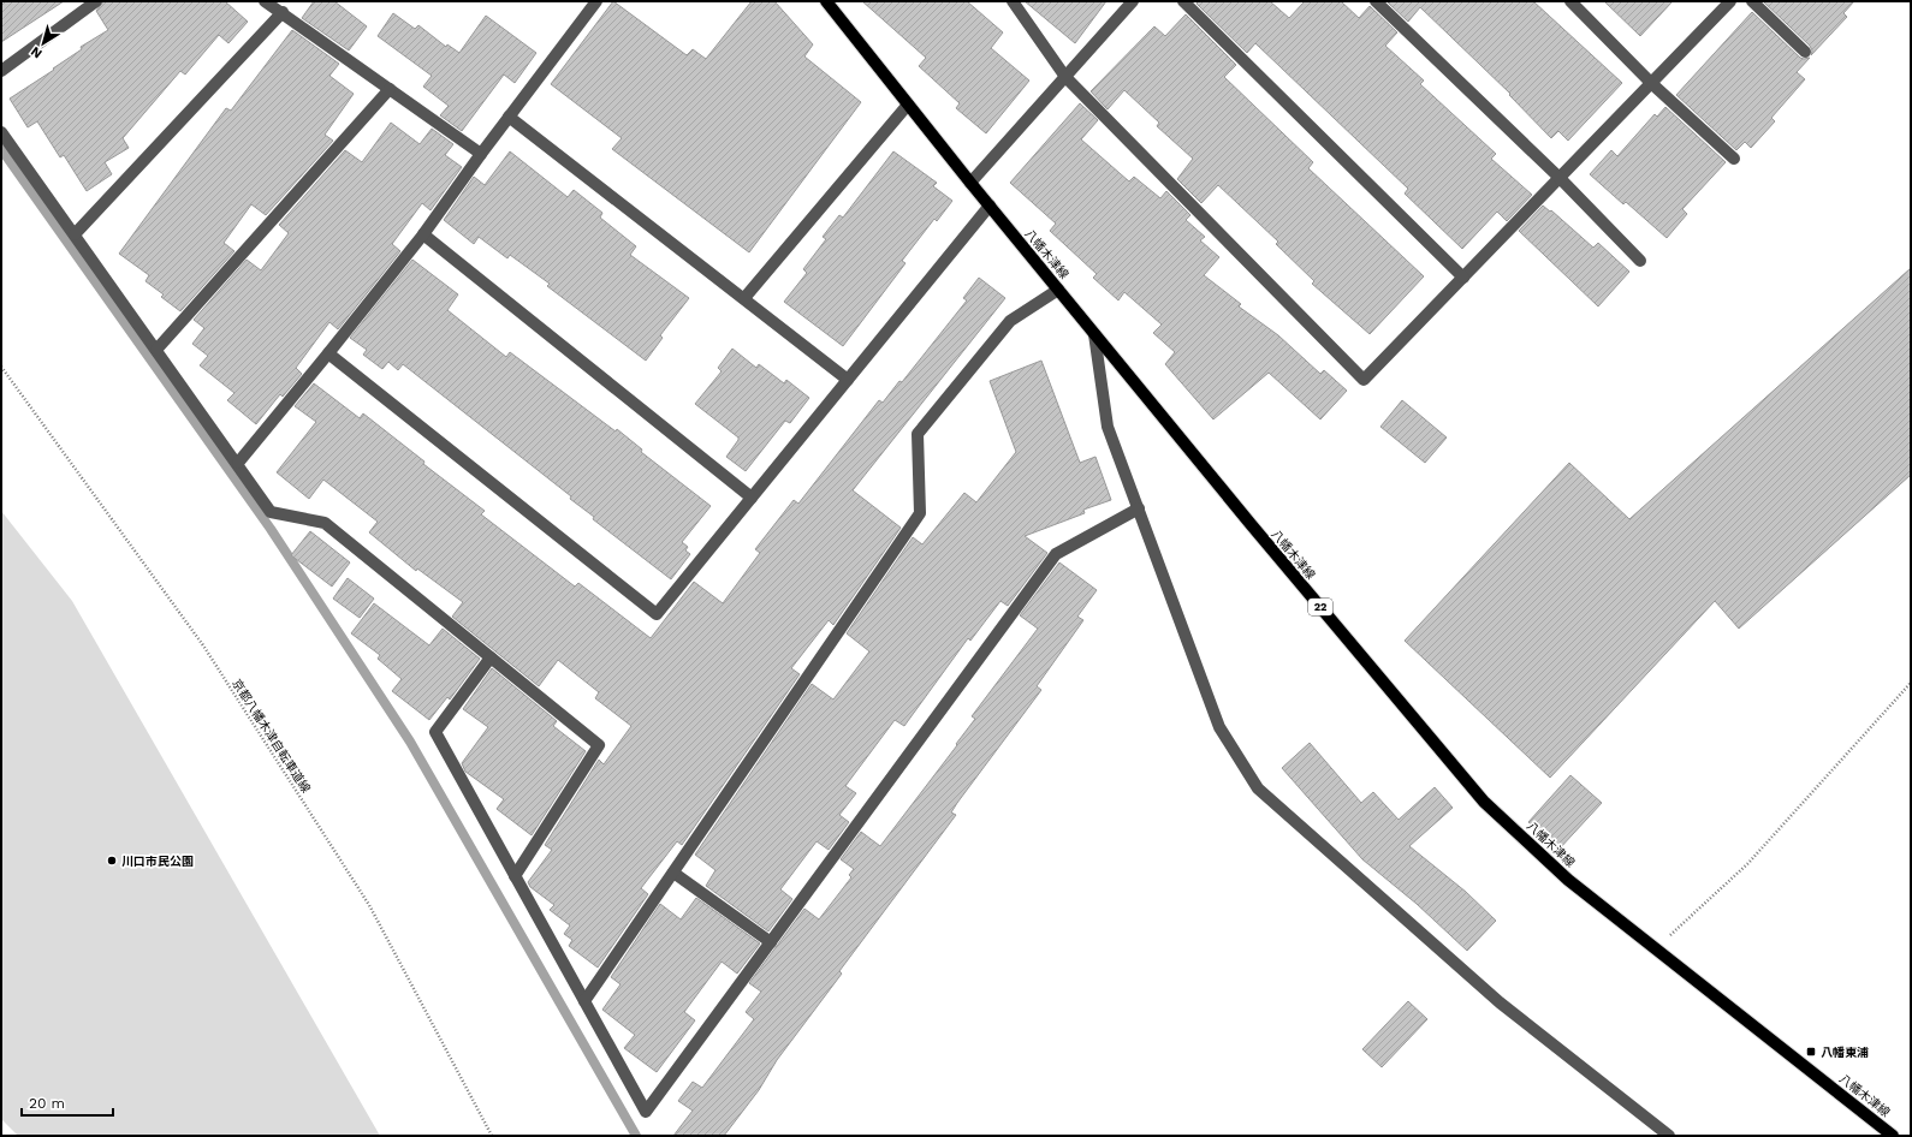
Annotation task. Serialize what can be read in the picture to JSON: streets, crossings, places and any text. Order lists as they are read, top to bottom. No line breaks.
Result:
{"streets":{"main road":["八幡木津線","22"],"path":["京都八幡木津自転車道線"]},"places":{"other":["川口市民公園"],"transit":["八幡東浦"]},"scale_bar":"20 m","north":"bottom left"}
